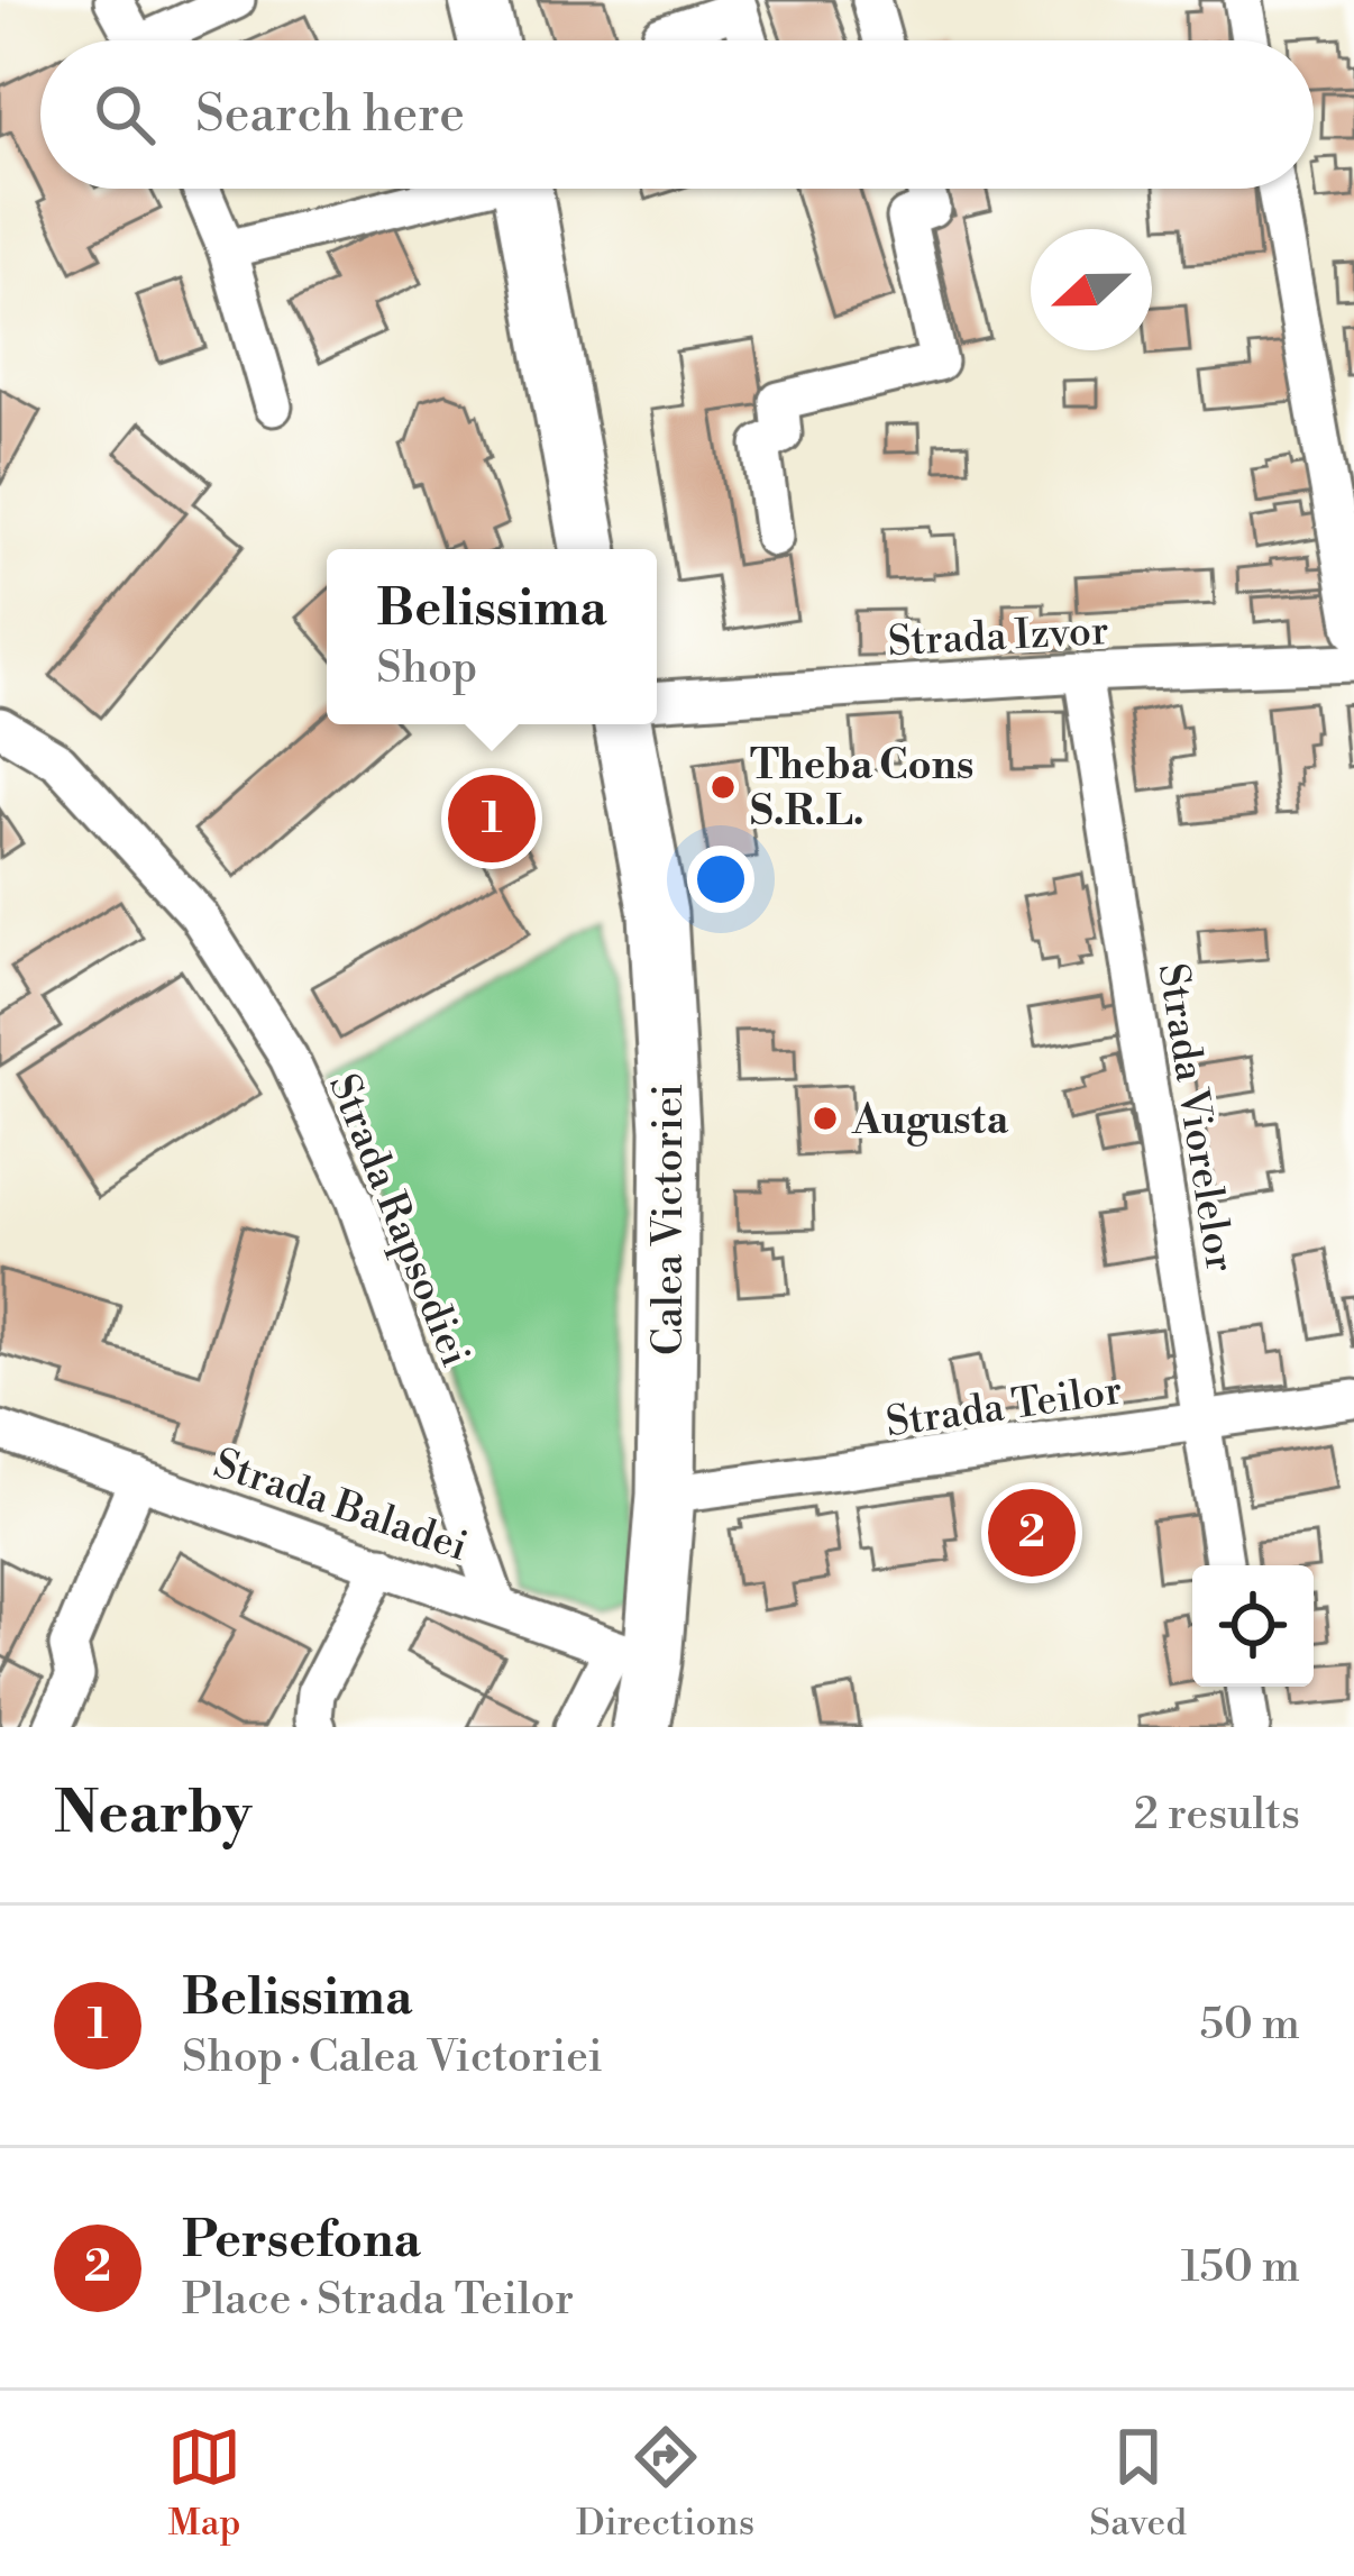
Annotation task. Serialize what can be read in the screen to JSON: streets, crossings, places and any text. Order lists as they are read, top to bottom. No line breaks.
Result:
{"streets":{"main road":["Calea Victoriei"],"street":["Strada Izvor","Strada Viorelelor","Strada Rapsodiei","Strada Teilor","Strada Baladei"]},"crossings":[["Strada Izvor","Strada Viorelelor"],["Strada Viorelelor","Strada Teilor"],["Strada Rapsodiei","Strada Baladei"],["Calea Victoriei","Strada Teilor"],["Calea Victoriei","Strada Baladei"]],"places":["Theba Cons S.R.L.","Augusta"],"north":"left","page":{"search":"Search here","popup":["Belissima","Shop"],"pins":["1","2"],"heading":["Nearby","2 results"],"list":[{"mark":"1","name":"Belissima","note":"Shop · Calea Victoriei","value":"50 m"},{"mark":"2","name":"Persefona","note":"Place · Strada Teilor","value":"150 m"}],"nav":["Map","Directions","Saved"]}}
